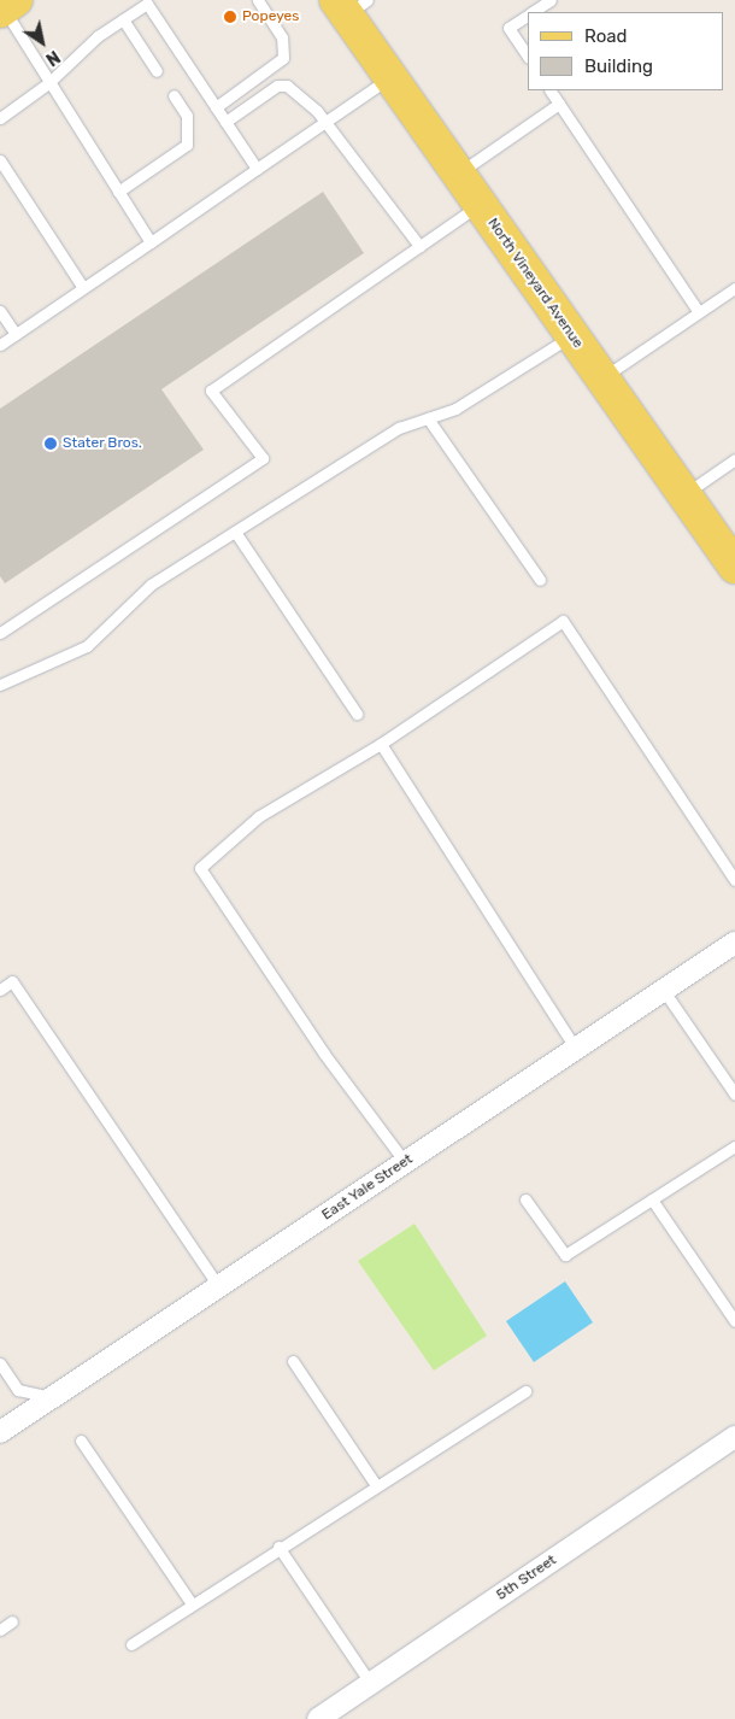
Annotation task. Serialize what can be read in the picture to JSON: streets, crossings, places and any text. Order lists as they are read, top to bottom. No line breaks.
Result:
{"streets":{"main road":["North Vineyard Avenue"],"street":["East Yale Street","5th Street"]},"places":["Popeyes","Stater Bros."],"legend":["Road","Building"],"north":"bottom right"}
